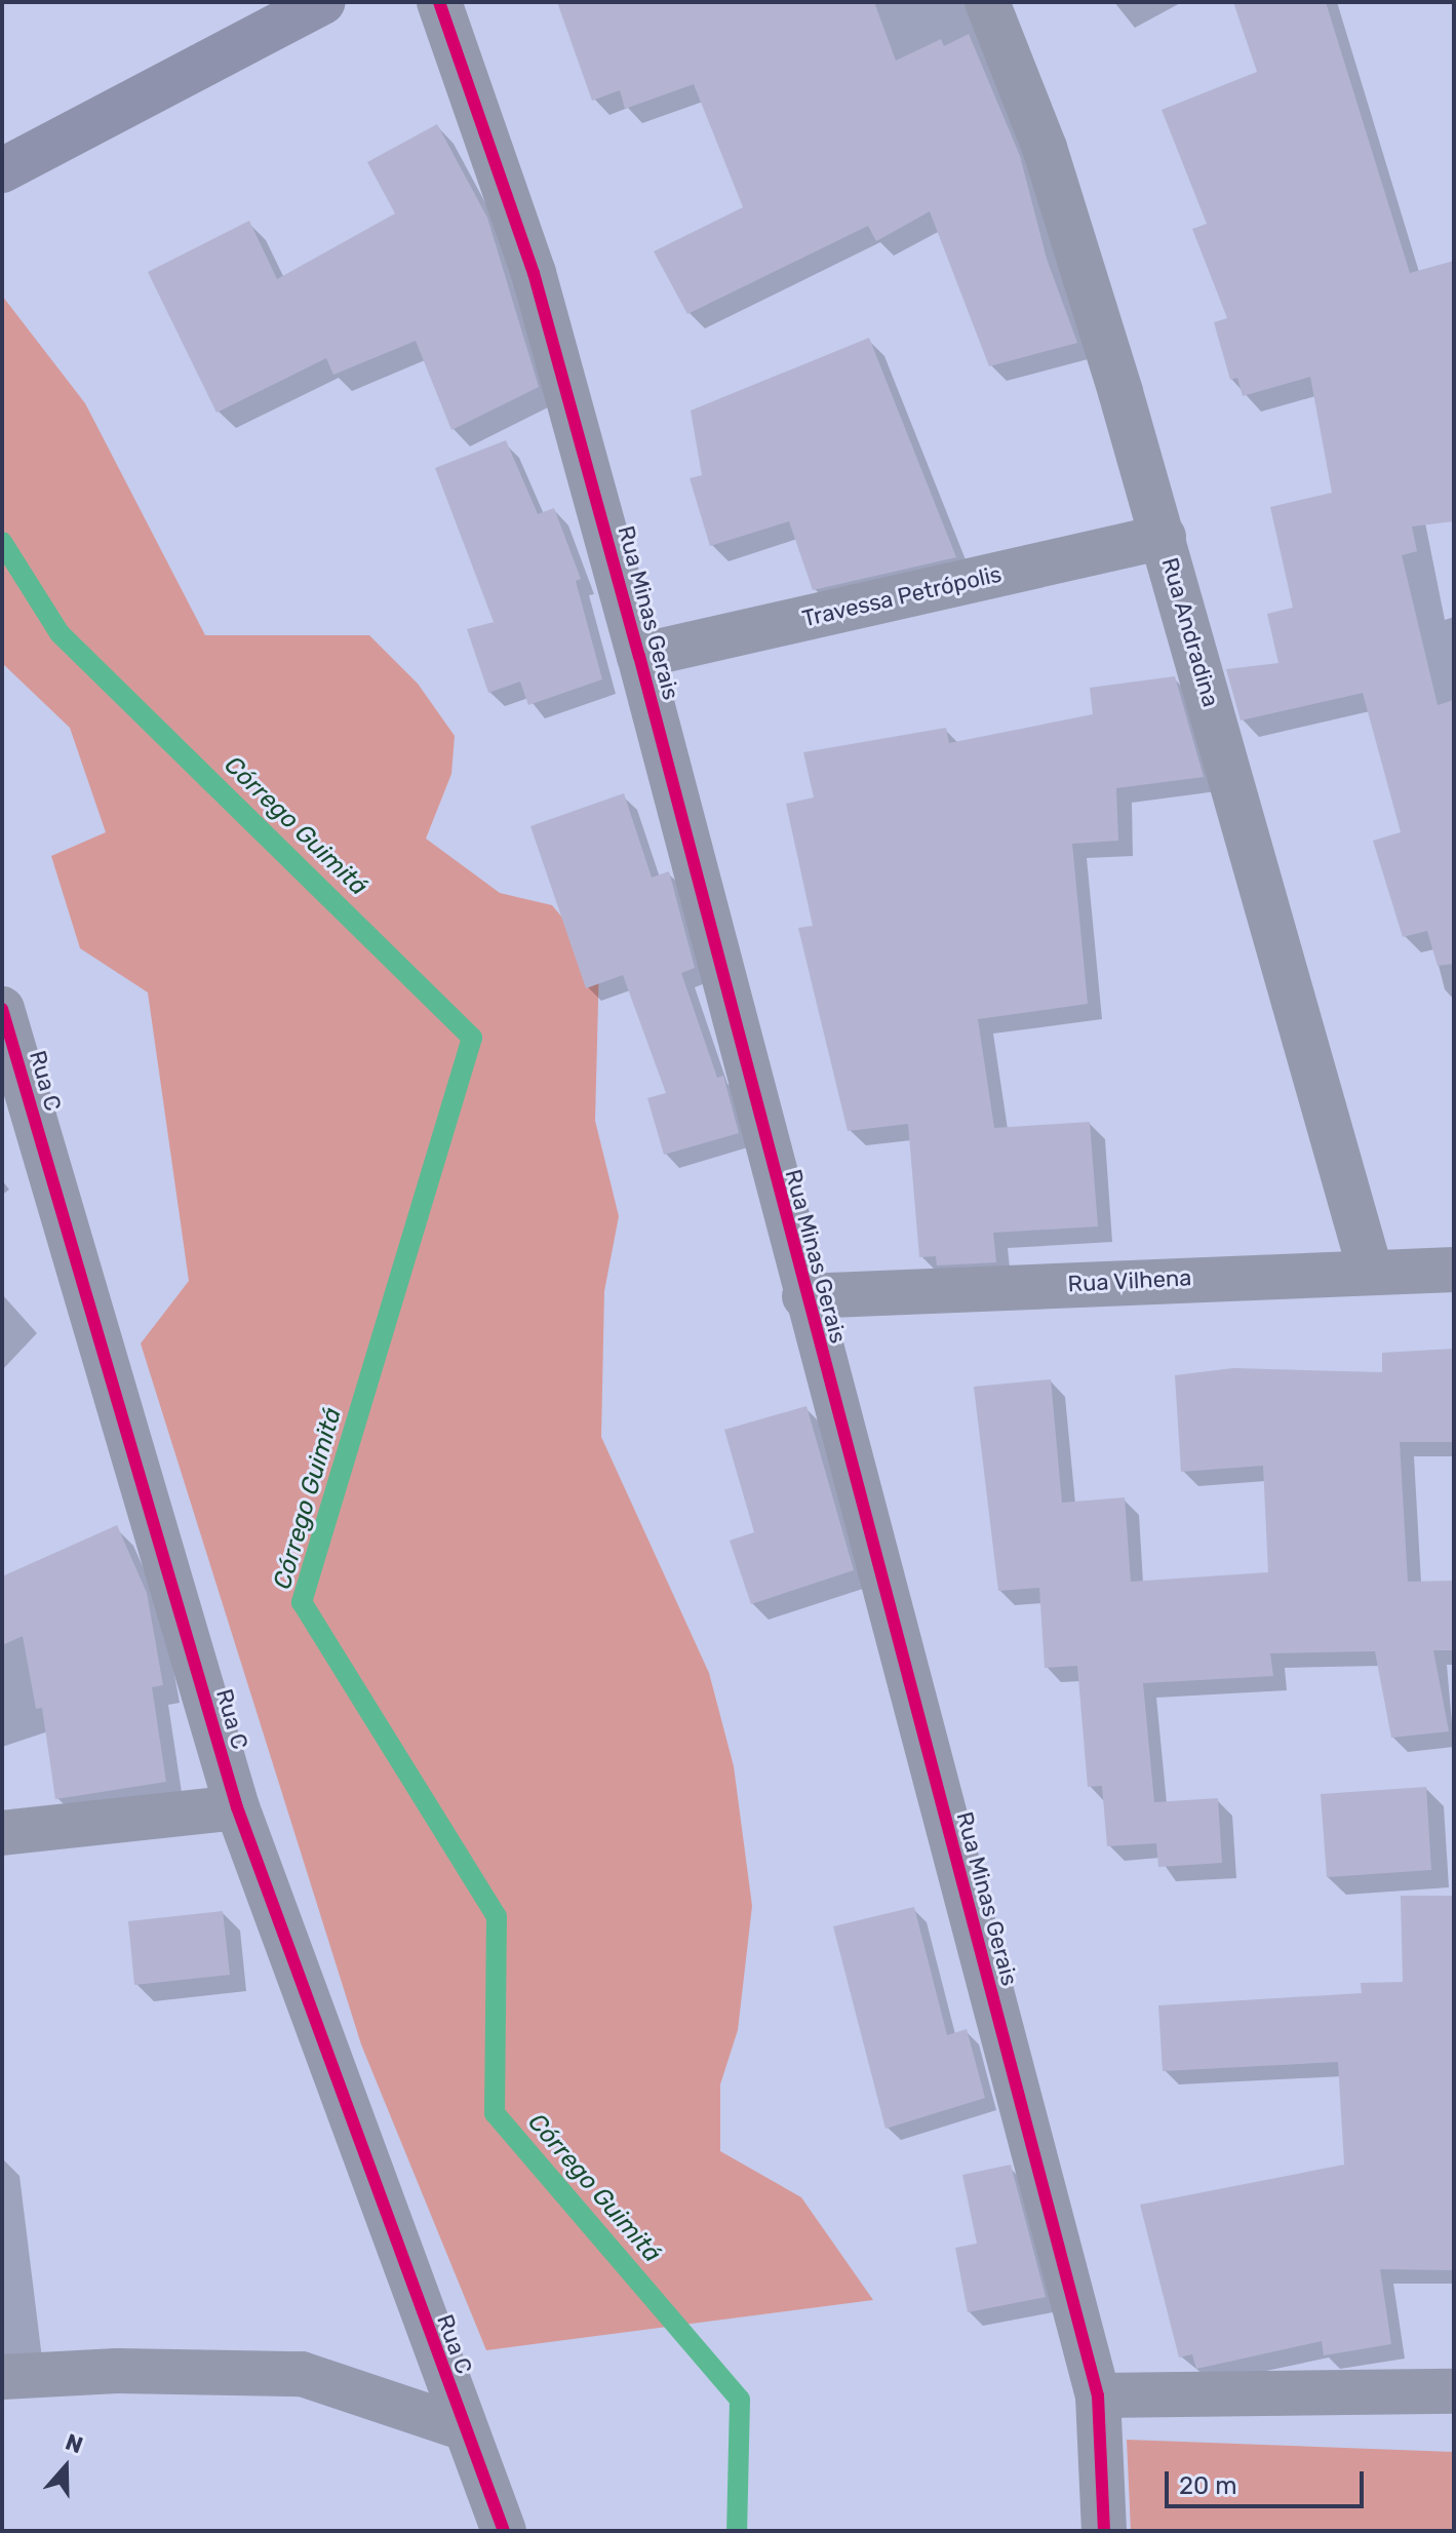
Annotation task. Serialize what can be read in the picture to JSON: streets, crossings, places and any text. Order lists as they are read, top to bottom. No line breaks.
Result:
{"streets":{"street":["Travessa Petrópolis","Rua Minas Gerais","Rua Andradina","Rua C","Rua Vilhena"]},"crossings":[["Travessa Petrópolis","Rua Minas Gerais"],["Travessa Petrópolis","Rua Andradina"],["Rua Minas Gerais","Rua Vilhena"],["Rua Andradina","Rua Vilhena"]],"water":["Córrego Guimitá"],"scale_bar":"20 m","north":"top"}
